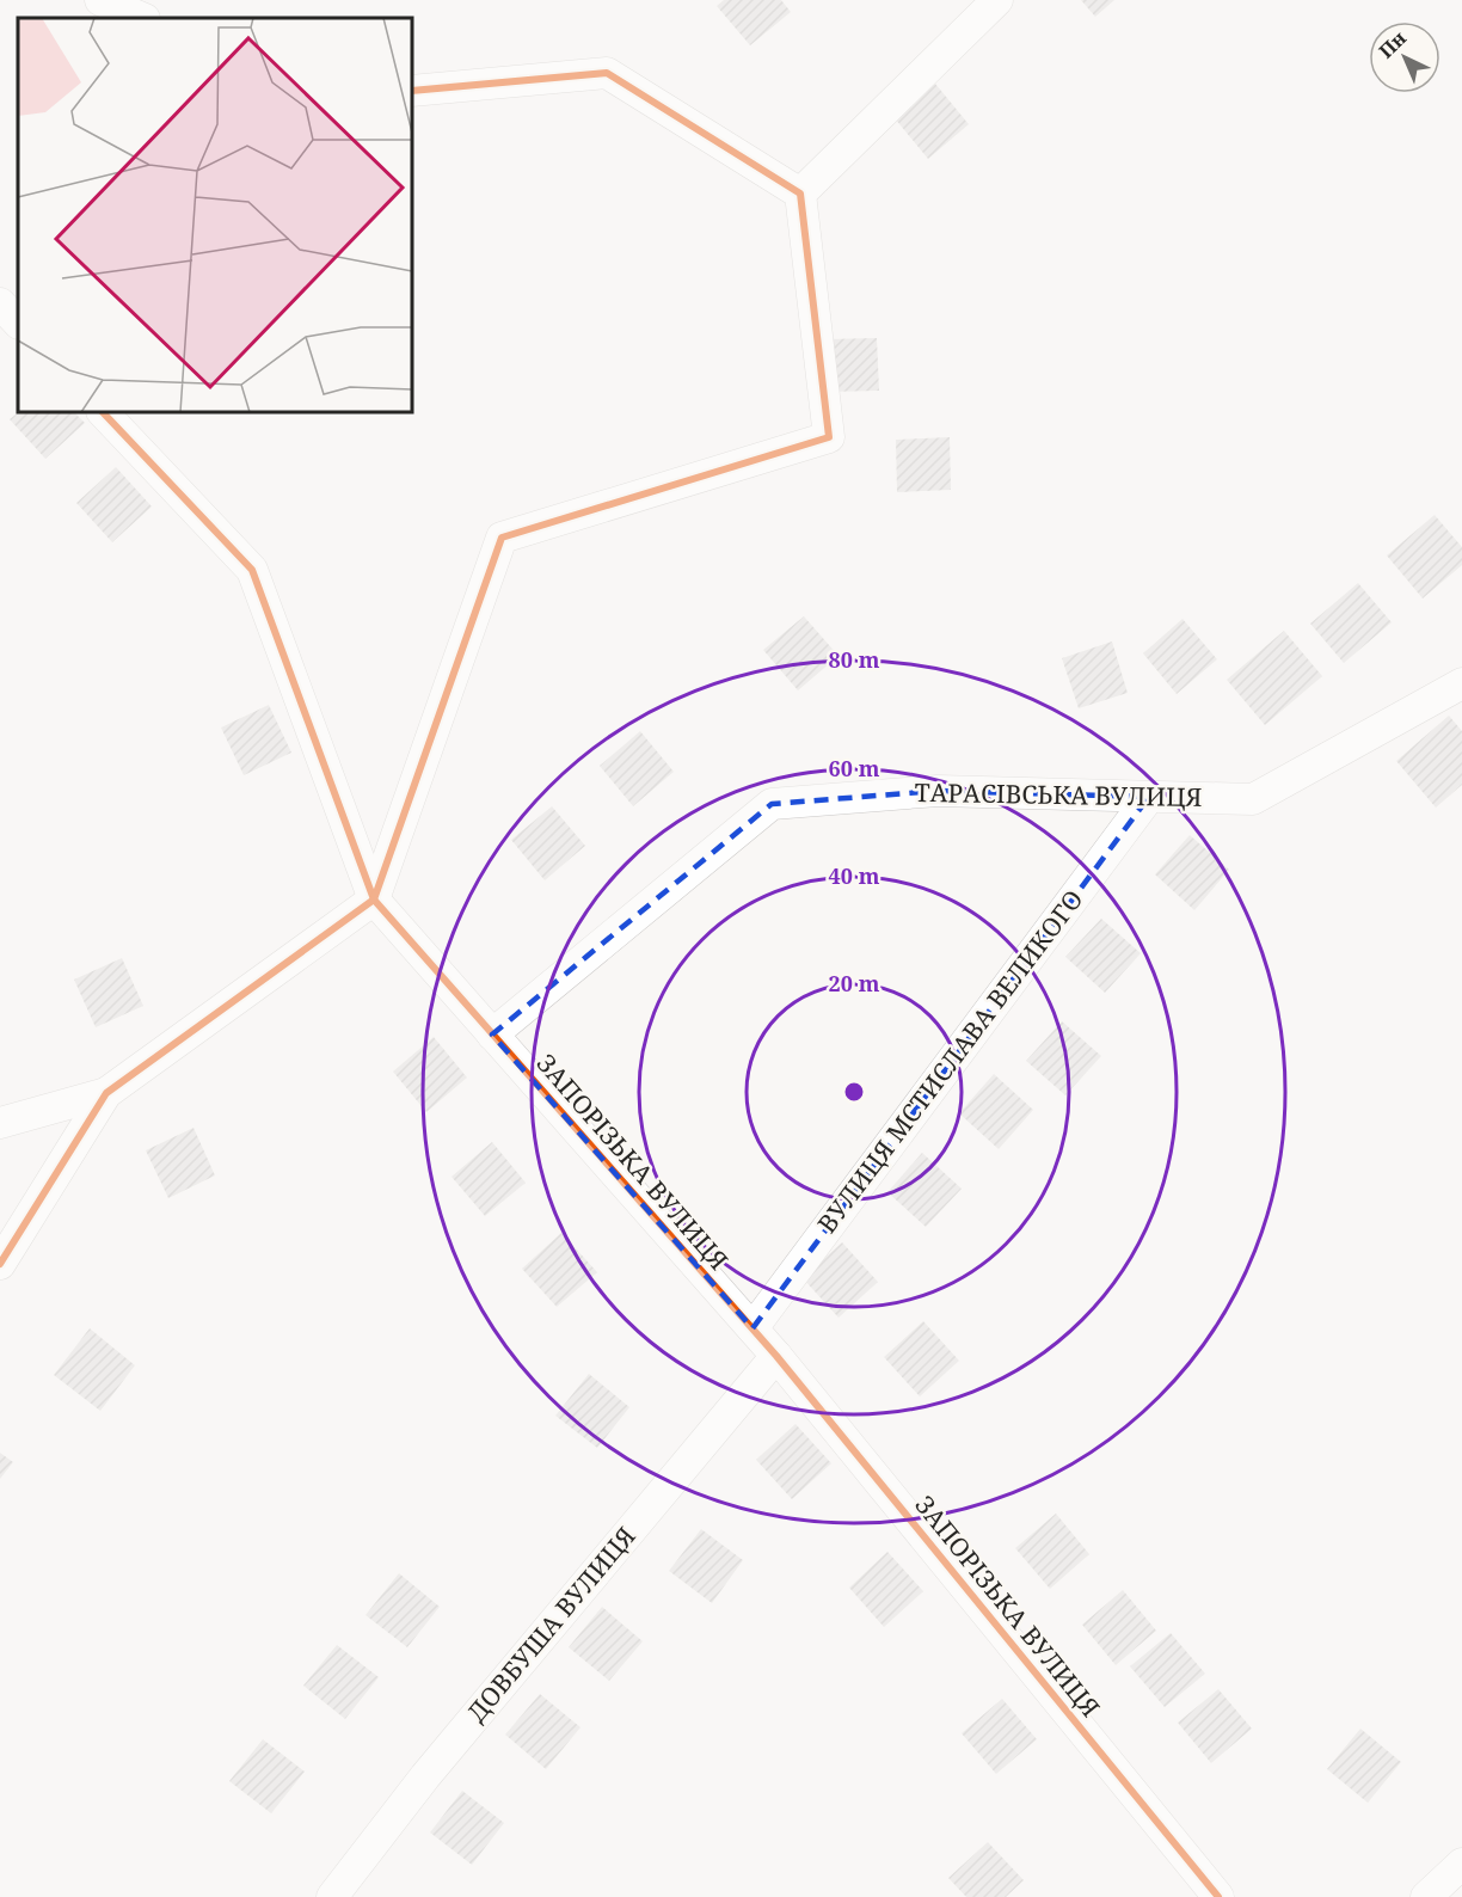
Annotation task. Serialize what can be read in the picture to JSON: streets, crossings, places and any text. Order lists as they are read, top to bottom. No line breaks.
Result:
{"streets":{"street":["ТАРАСІВСЬКА ВУЛИЦЯ","ВУЛИЦЯ МСТИСЛАВА ВЕЛИКОГО","ЗАПОРІЗЬКА ВУЛИЦЯ","ДОВБУША ВУЛИЦЯ"]},"crossings":[["ТАРАСІВСЬКА ВУЛИЦЯ","ВУЛИЦЯ МСТИСЛАВА ВЕЛИКОГО"],["ТАРАСІВСЬКА ВУЛИЦЯ","ЗАПОРІЗЬКА ВУЛИЦЯ"],["ВУЛИЦЯ МСТИСЛАВА ВЕЛИКОГО","ЗАПОРІЗЬКА ВУЛИЦЯ"],["ЗАПОРІЗЬКА ВУЛИЦЯ","ДОВБУША ВУЛИЦЯ"]],"north":"top left","rings":["80 m","60 m","40 m","20 m"]}
